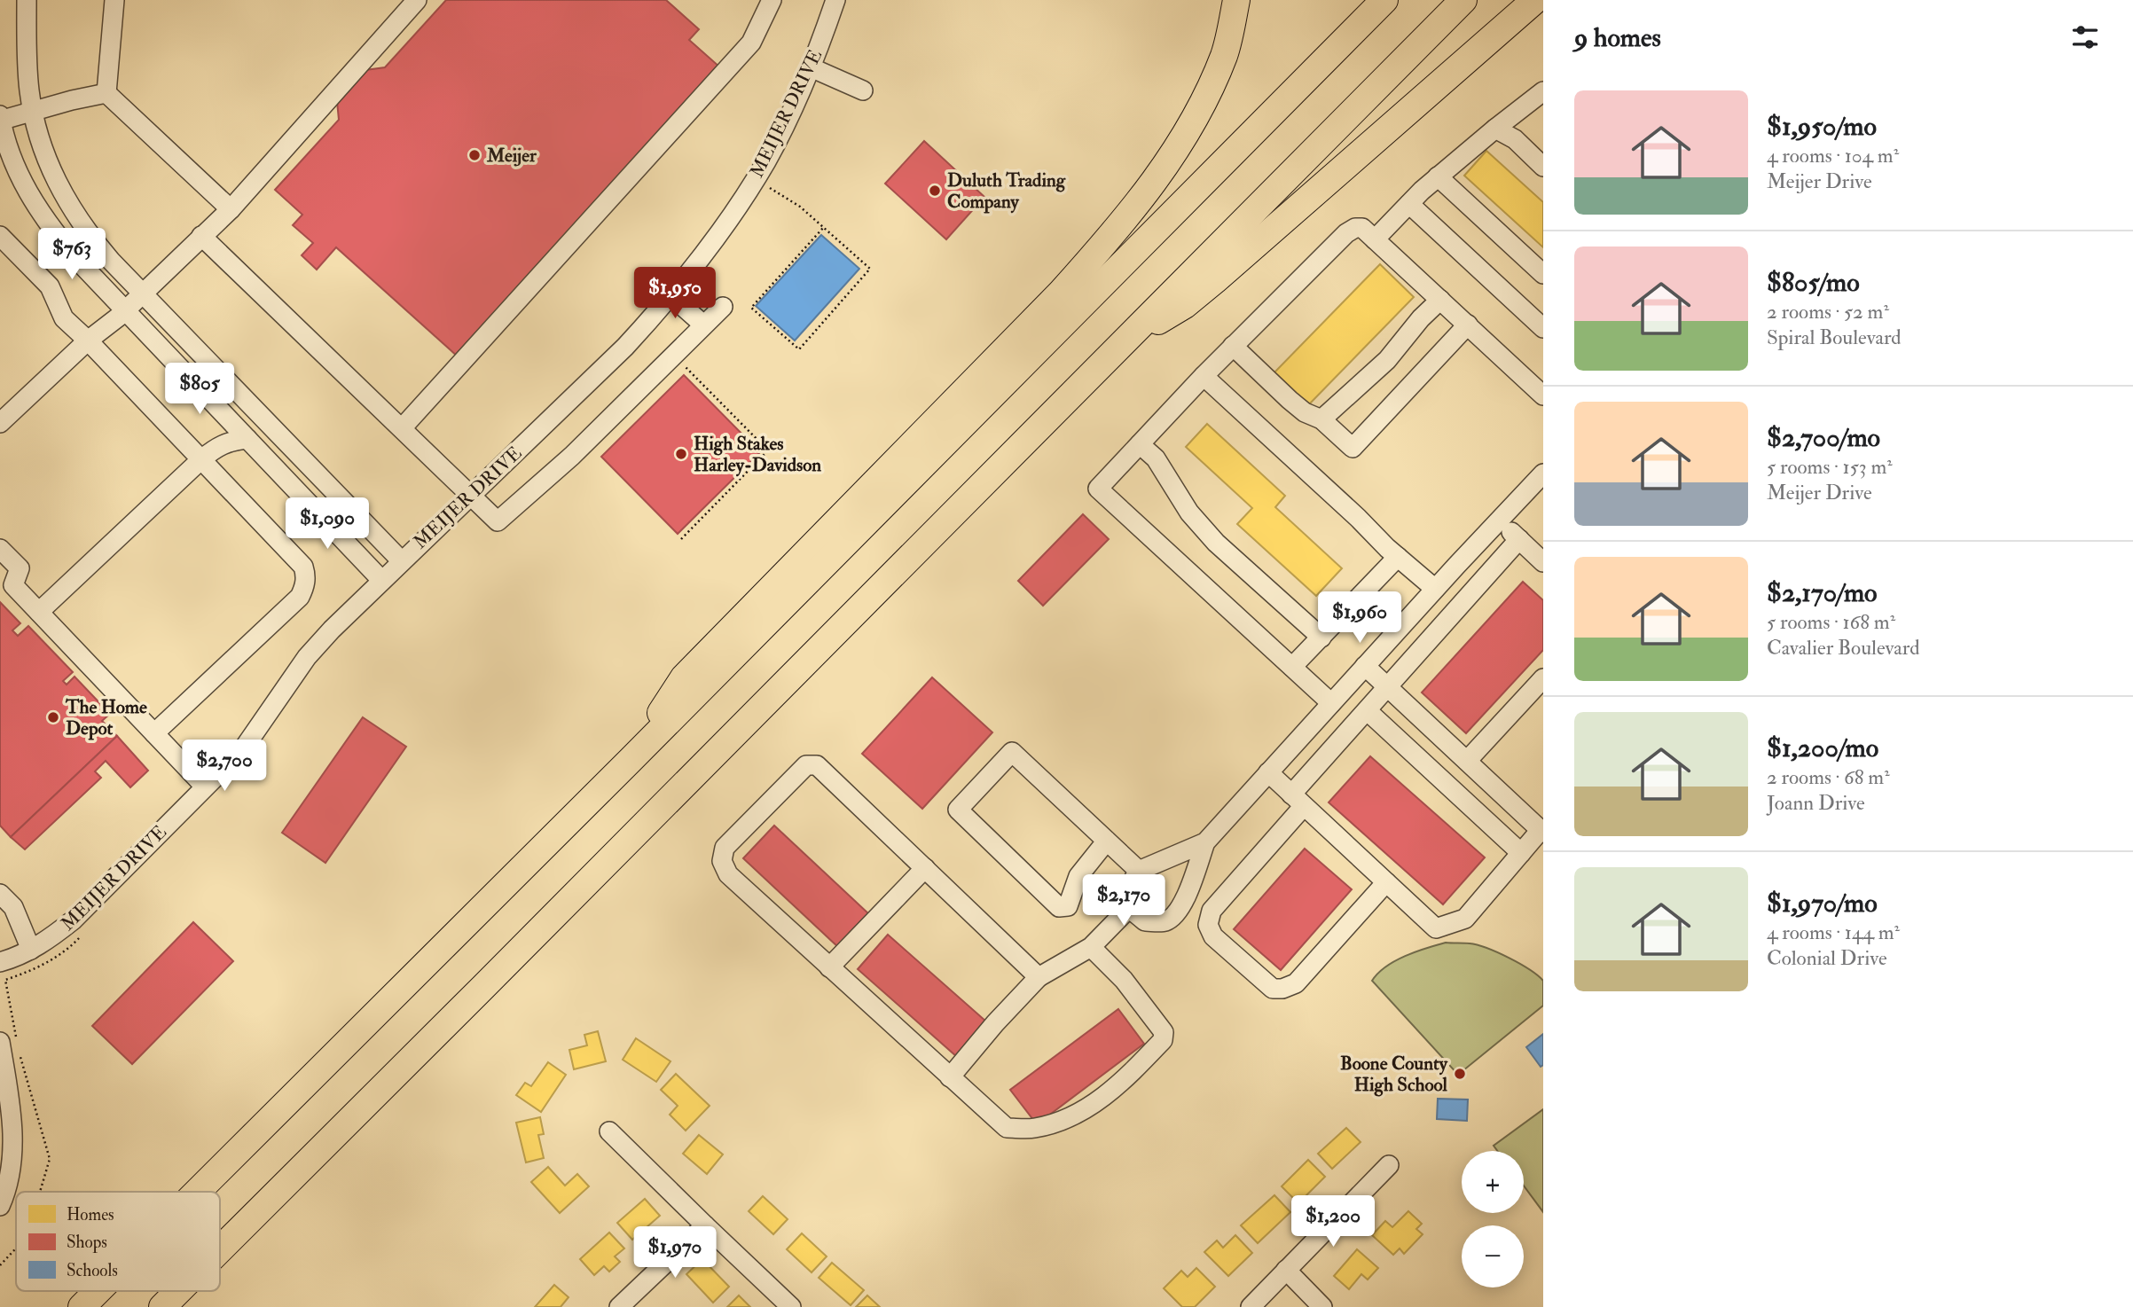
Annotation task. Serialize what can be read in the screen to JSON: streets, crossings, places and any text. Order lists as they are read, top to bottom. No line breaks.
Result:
{"streets":{"street":["MEIJER DRIVE"]},"places":["Meijer","Duluth Trading Company","High Stakes Harley-Davidson","The Home Depot","Boone County High School"],"legend":["Homes","Shops","Schools"],"page":{"heading":"9 homes","list":[{"name":"$1,950/mo","note":"4 rooms · 104 m² · Meijer Drive"},{"name":"$805/mo","note":"2 rooms · 52 m² · Spiral Boulevard"},{"name":"$2,700/mo","note":"5 rooms · 153 m² · Meijer Drive"},{"name":"$2,170/mo","note":"5 rooms · 168 m² · Cavalier Boulevard"},{"name":"$1,200/mo","note":"2 rooms · 68 m² · Joann Drive"},{"name":"$1,970/mo","note":"4 rooms · 144 m² · Colonial Drive"}],"price":["$763","$1,950","$805","$1,090","$1,960","$2,700","$2,170","$1,200","$1,970"],"map_buttons":["+","−"]}}
